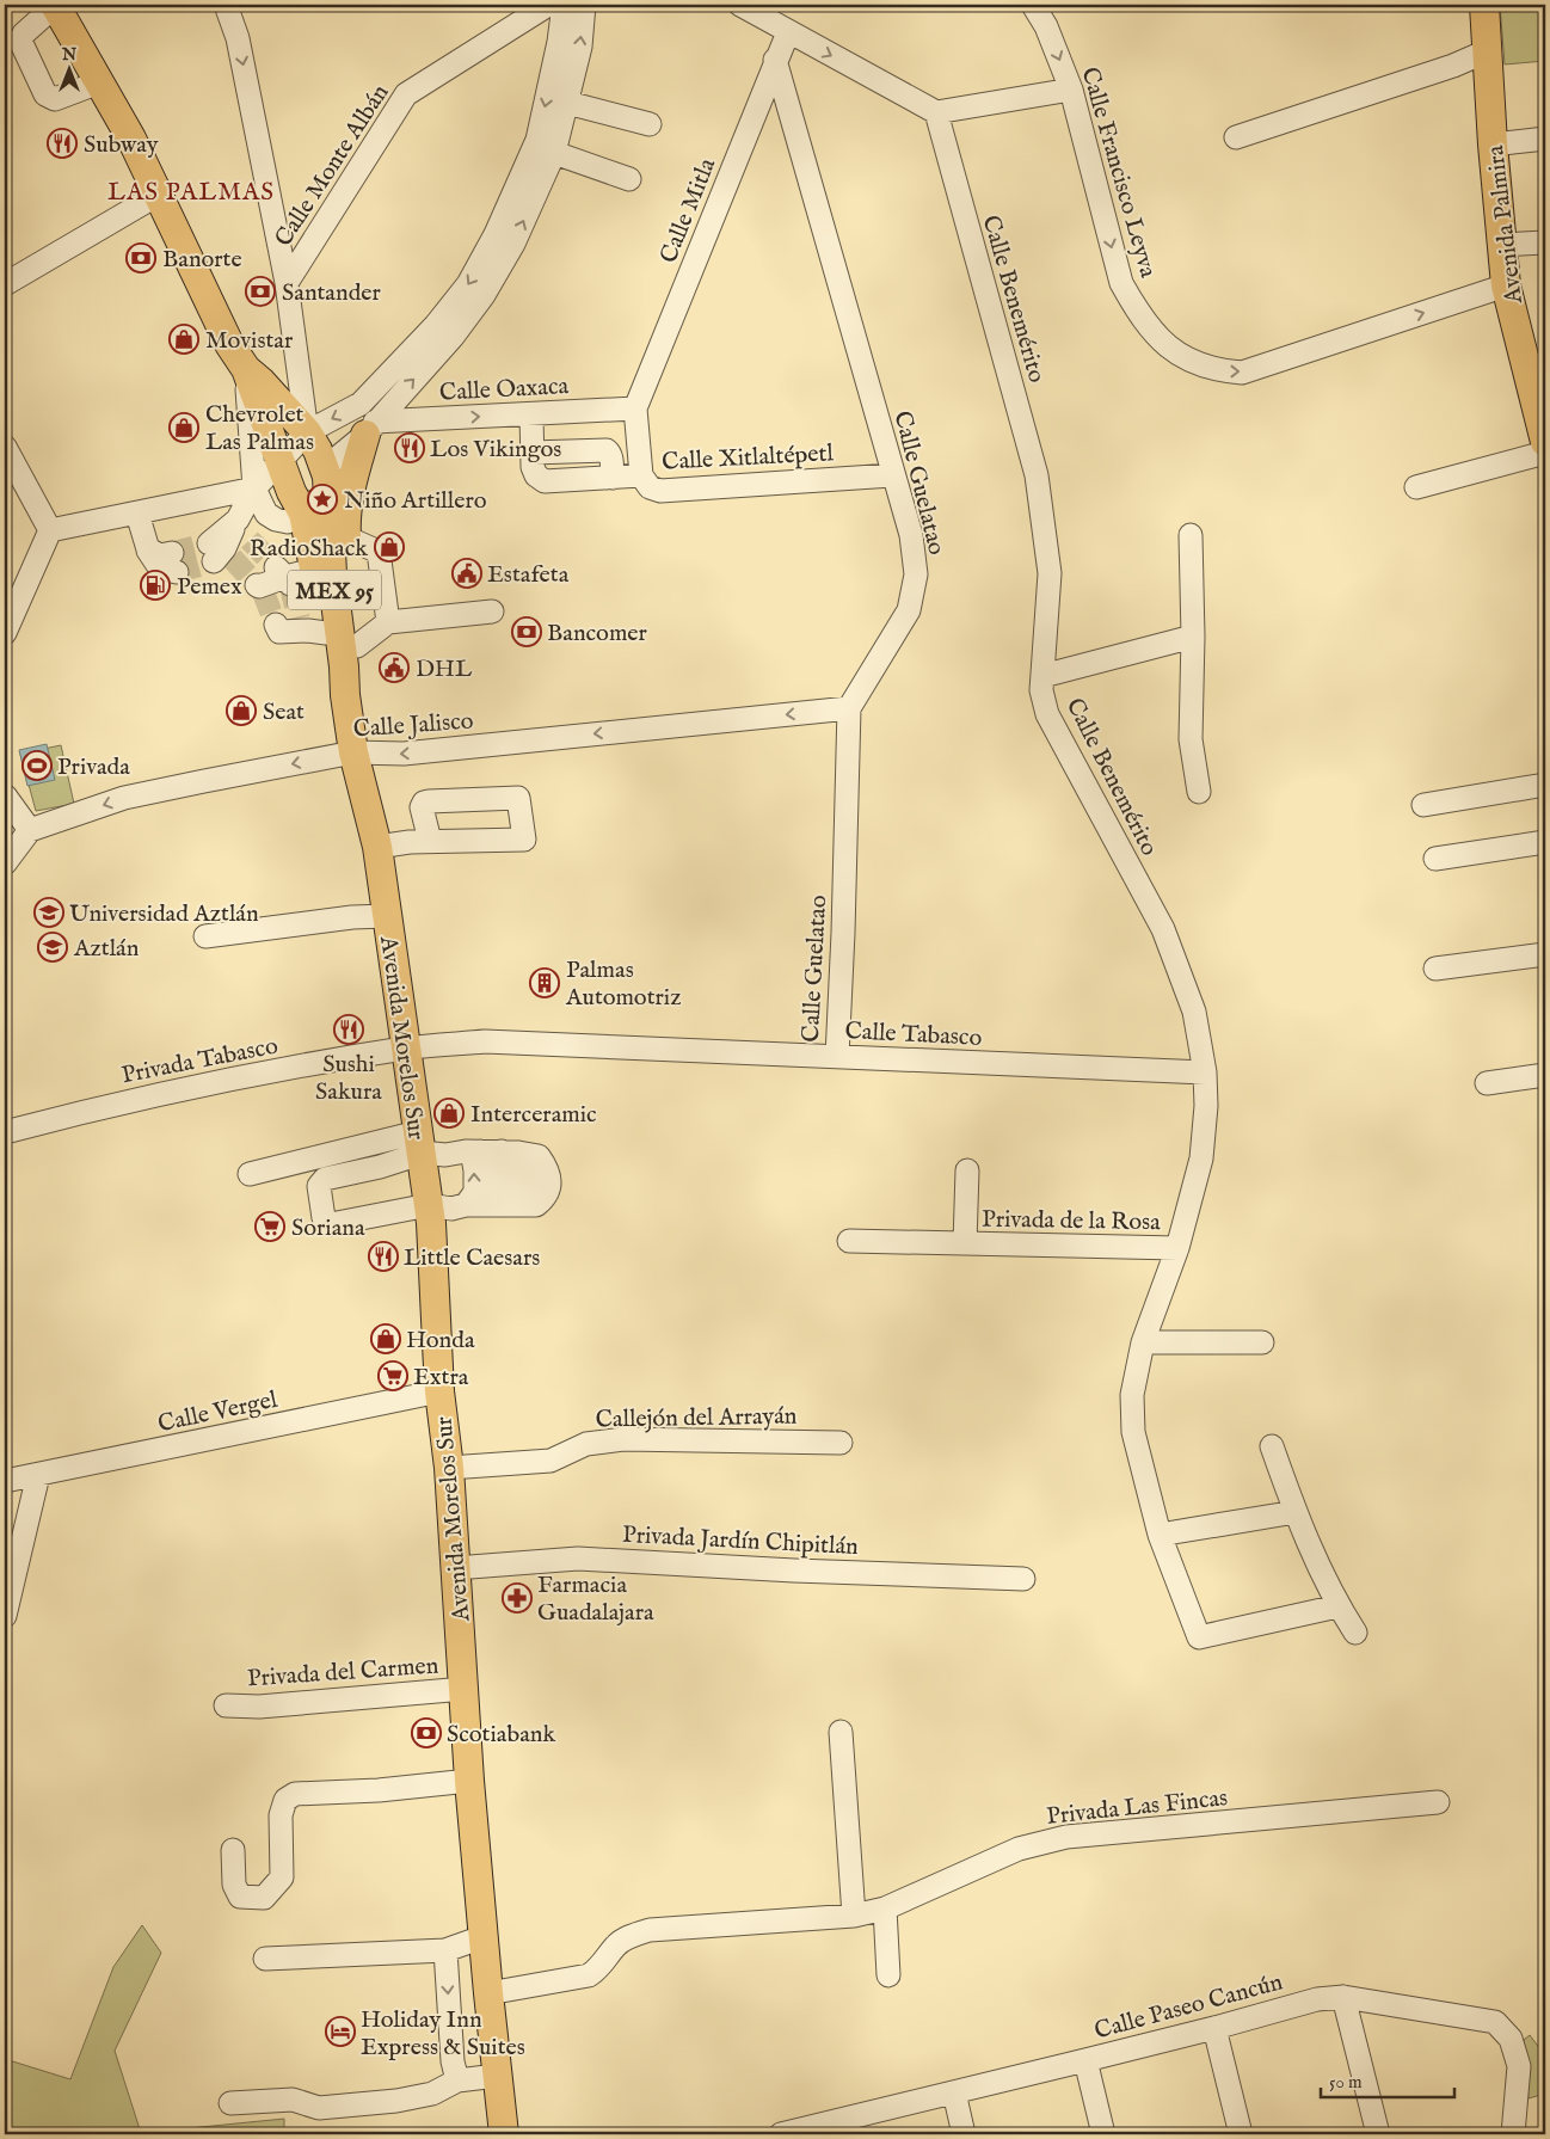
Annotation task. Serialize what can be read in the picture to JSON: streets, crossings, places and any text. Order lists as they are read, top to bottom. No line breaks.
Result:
{"streets":{"main road":["Avenida Palmira","MEX 95","Avenida Morelos Sur"],"street":["Calle Monte Albán","Calle Francisco Leyva","Calle Mitla","Calle Benemérito","Calle Oaxaca","Calle Xitlaltépetl","Calle Guelatao","Calle Jalisco","Calle Tabasco","Privada Tabasco","Privada de la Rosa","Calle Vergel","Callejón del Arrayán","Privada Jardín Chipitlán","Privada del Carmen","Privada Las Fincas","Calle Paseo Cancún"]},"crossings":[["Calle Francisco Leyva","Avenida Palmira"],["Calle Mitla","Calle Oaxaca"],["Calle Mitla","Calle Xitlaltépetl"],["Calle Mitla","Calle Guelatao"],["Calle Benemérito","Calle Tabasco"],["Calle Benemérito","Privada de la Rosa"],["Calle Oaxaca","Calle Xitlaltépetl"],["Calle Xitlaltépetl","Calle Guelatao"],["Calle Guelatao","Calle Jalisco"],["Calle Guelatao","Calle Tabasco"],["MEX 95","Avenida Morelos Sur"],["Calle Jalisco","Avenida Morelos Sur"],["Calle Tabasco","Avenida Morelos Sur"],["Calle Tabasco","Privada Tabasco"],["Avenida Morelos Sur","Privada Tabasco"],["Avenida Morelos Sur","Calle Vergel"],["Avenida Morelos Sur","Callejón del Arrayán"],["Avenida Morelos Sur","Privada Jardín Chipitlán"],["Avenida Morelos Sur","Privada del Carmen"],["Avenida Morelos Sur","Privada Las Fincas"]],"districts":["LAS PALMAS"],"places":{"restaurant":["Subway","Los Vikingos","Sushi Sakura","Little Caesars"],"bank":["Banorte","Santander","Bancomer","Scotiabank"],"shop":["Movistar","Chevrolet Las Palmas","RadioShack","Seat","Interceramic","Honda"],"place":["Niño Artillero"],"public building":["Estafeta","DHL"],"fuel station":["Pemex"],"sports":["Privada"],"school or university":["Universidad Aztlán","Aztlán"],"building":["Palmas Automotriz"],"supermarket":["Soriana","Extra"],"pharmacy":["Farmacia Guadalajara"],"hotel":["Holiday Inn Express & Suites"]},"scale_bar":"50 m","north":"top"}
